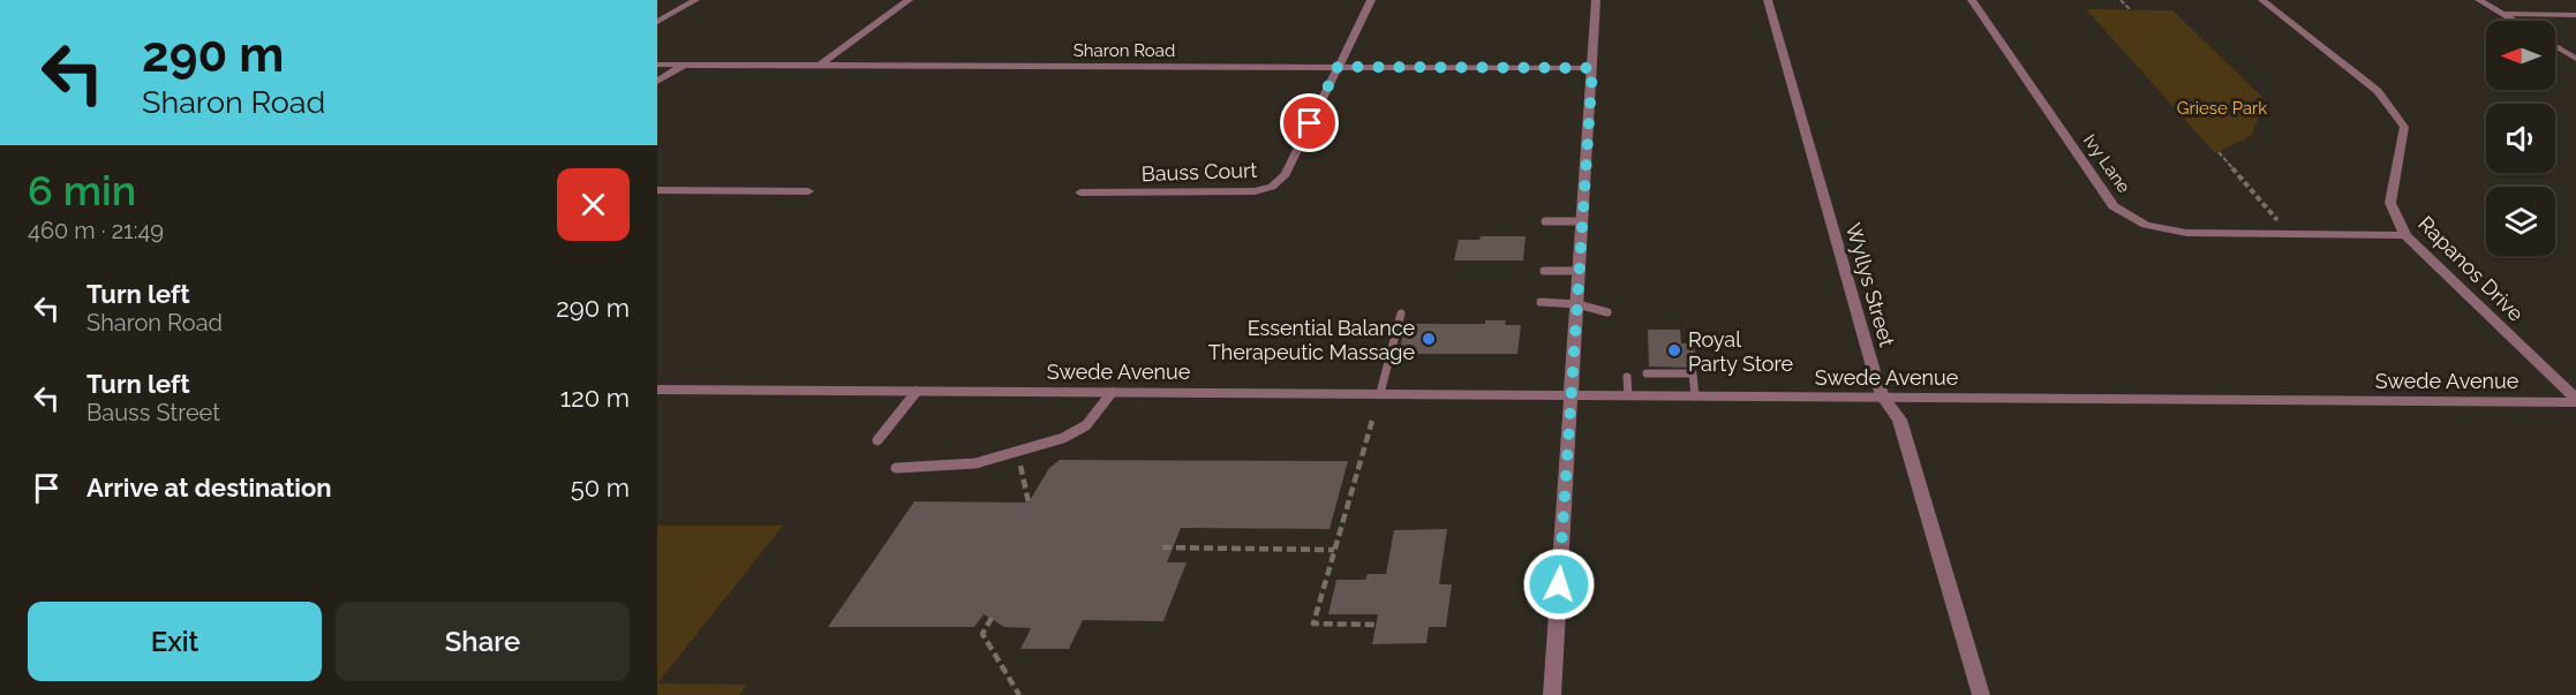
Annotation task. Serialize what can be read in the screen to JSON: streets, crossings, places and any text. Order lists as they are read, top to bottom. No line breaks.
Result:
{"streets":{"street":["Sharon Road","Ivy Lane","Bauss Court","Rapanos Drive","Wyllys Street","Swede Avenue"]},"crossings":[["Sharon Road","Bauss Court"],["Ivy Lane","Rapanos Drive"],["Rapanos Drive","Swede Avenue"],["Wyllys Street","Swede Avenue"]],"parks":["Griese Park"],"places":["Essential Balance Therapeutic Massage","Royal Party Store"],"north":"left","page":{"turn":["290 m","Sharon Road"],"heading":["6 min","460 m · 21:49"],"list":[{"name":"Turn left","note":"Sharon Road","value":"290 m"},{"name":"Turn left","note":"Bauss Street","value":"120 m"},{"name":"Arrive at destination","value":"50 m"}],"buttons":["Exit","Share"]}}
